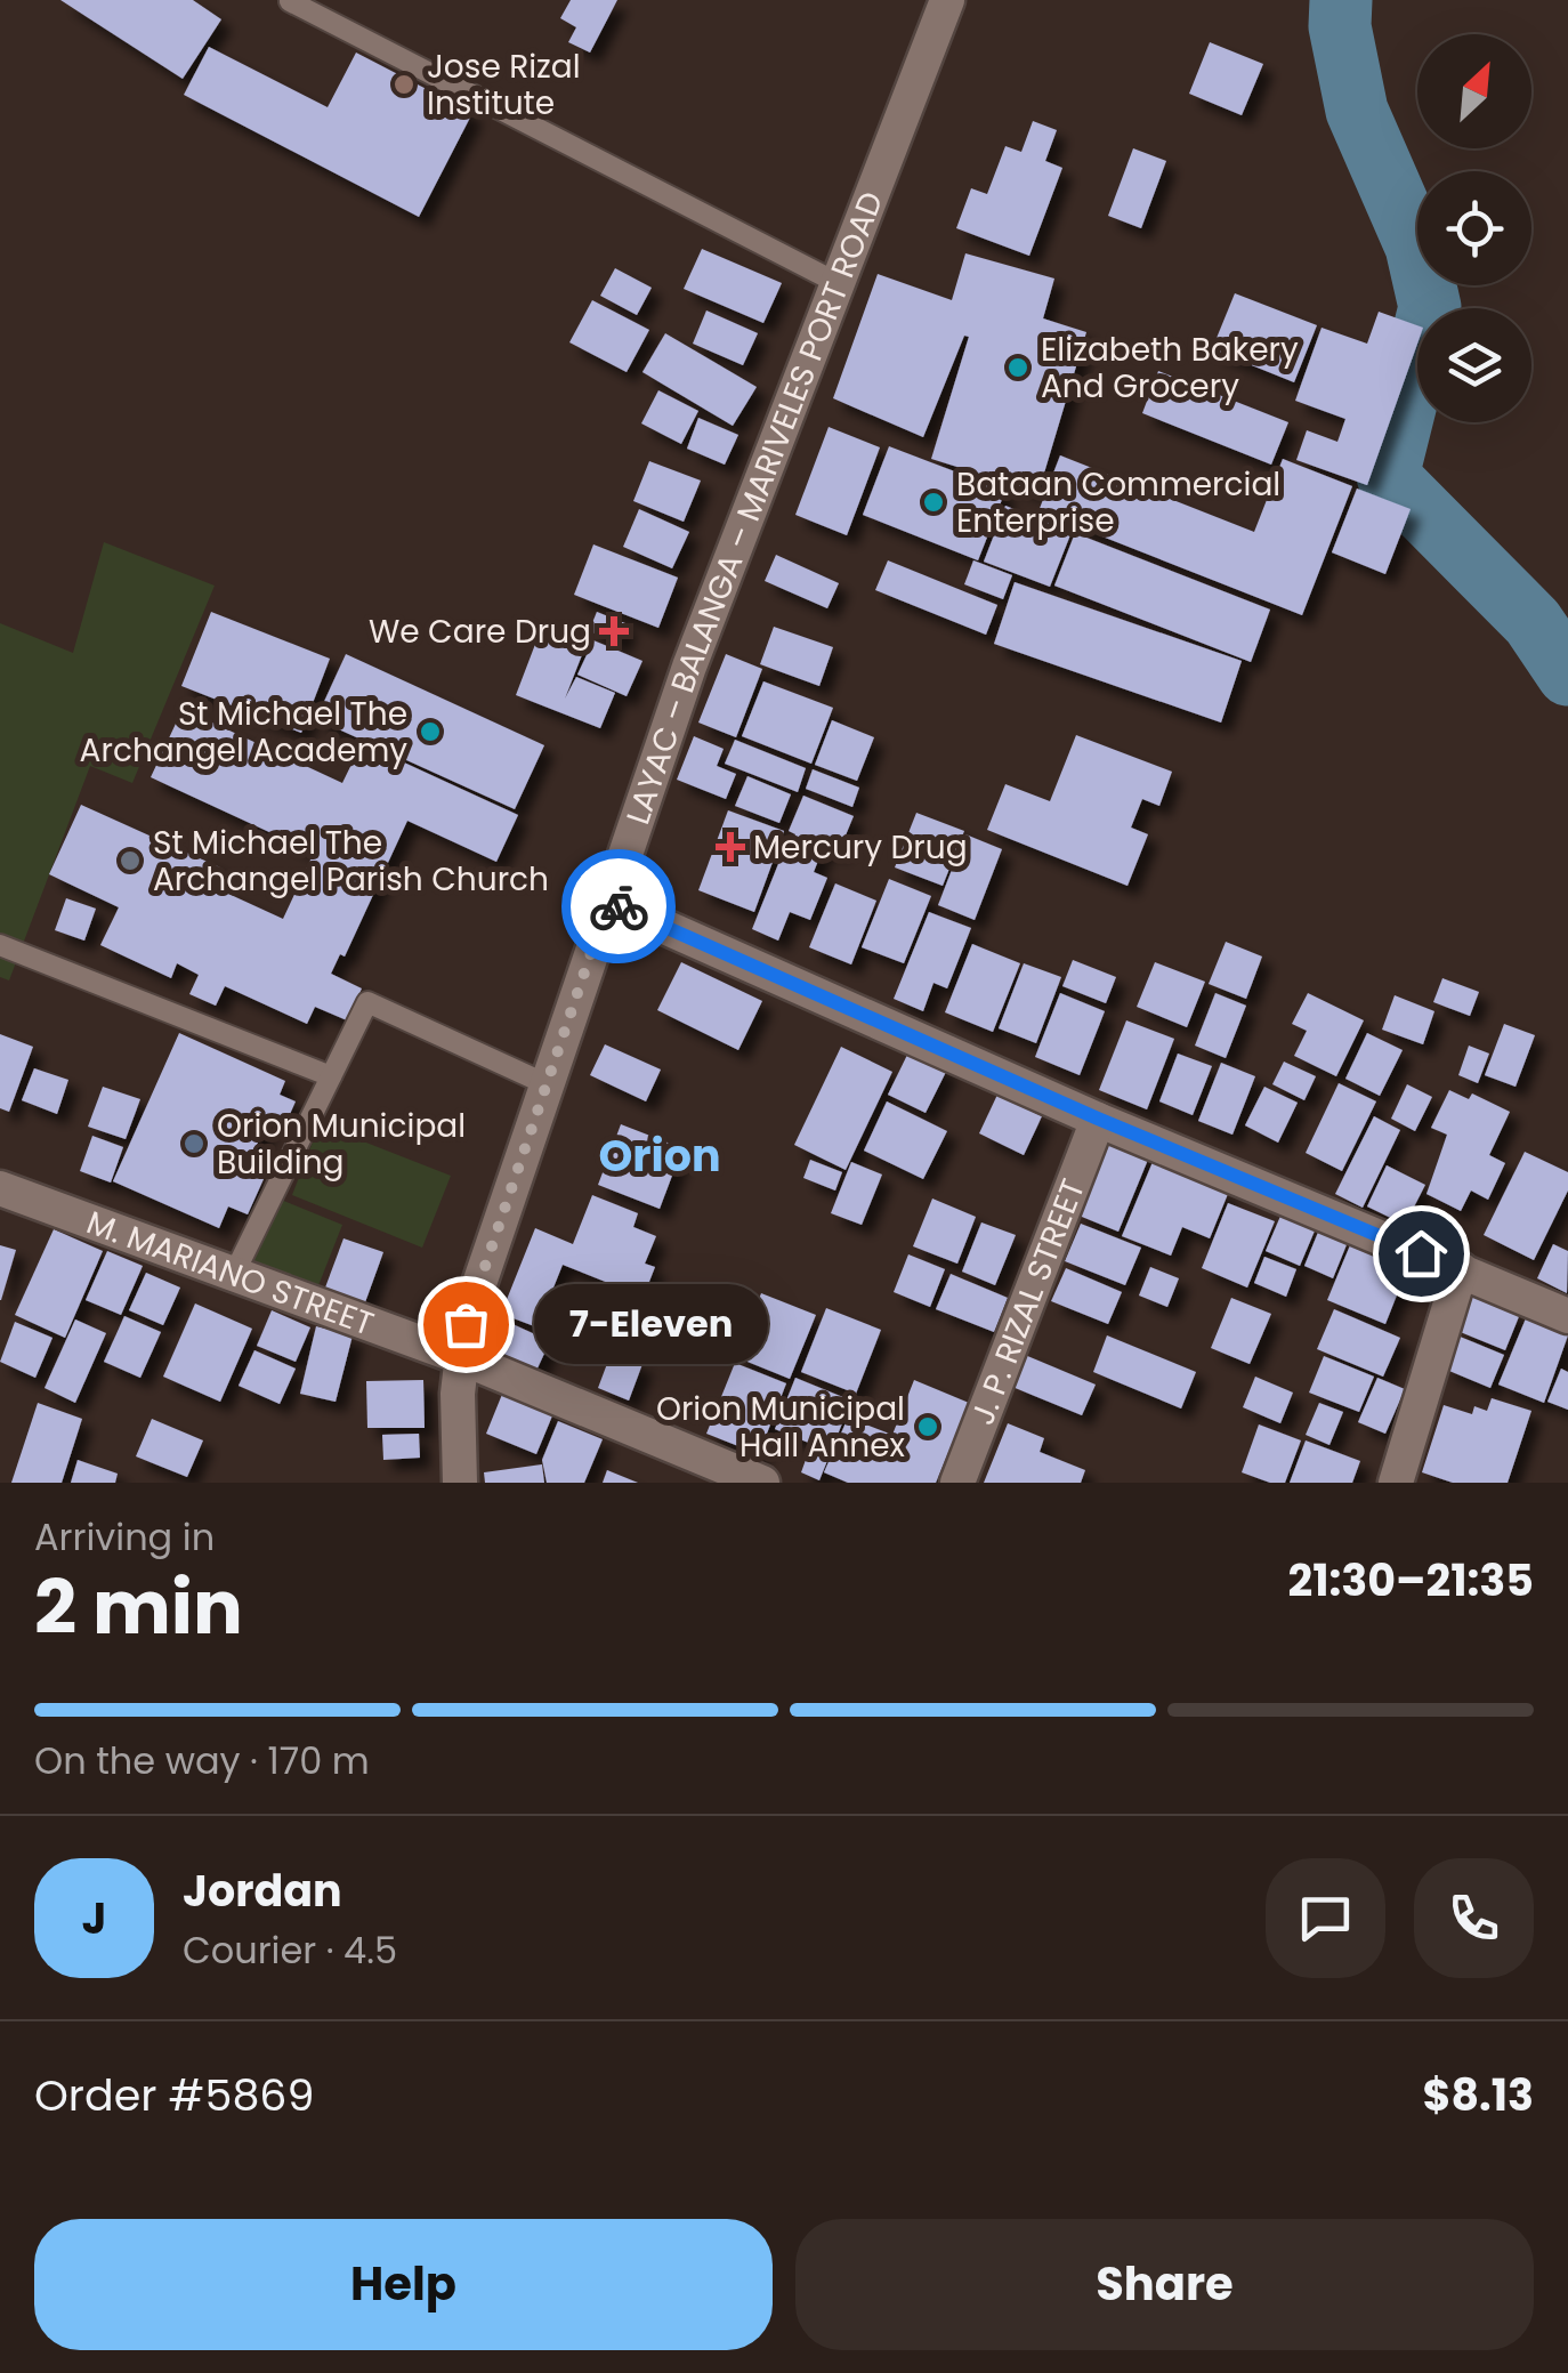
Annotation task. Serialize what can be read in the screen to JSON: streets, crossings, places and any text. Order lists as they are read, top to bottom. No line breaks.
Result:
{"streets":{"street":["LAYAC – BALANGA – MARIVELES PORT ROAD","M. MARIANO STREET","J. P. RIZAL STREET"]},"crossings":[["LAYAC – BALANGA – MARIVELES PORT ROAD","M. MARIANO STREET"]],"districts":["Orion"],"places":{"other":["Jose Rizal Institute","Elizabeth Bakery And Grocery","Bataan Commercial Enterprise","St Michael The Archangel Academy","St Michael The Archangel Parish Church","Orion Municipal Building","7-Eleven","Orion Municipal Hall Annex"],"health":["We Care Drug","Mercury Drug"]},"north":"top right","page":{"bubble":"7-Eleven","heading":["2 min","Arriving in","21:30–21:35"],"panel":["Jordan","Courier · 4.5","Order #5869","$8.13"],"bar":"On the way · 170 m","round":"J","buttons":["Help","Share"]}}
